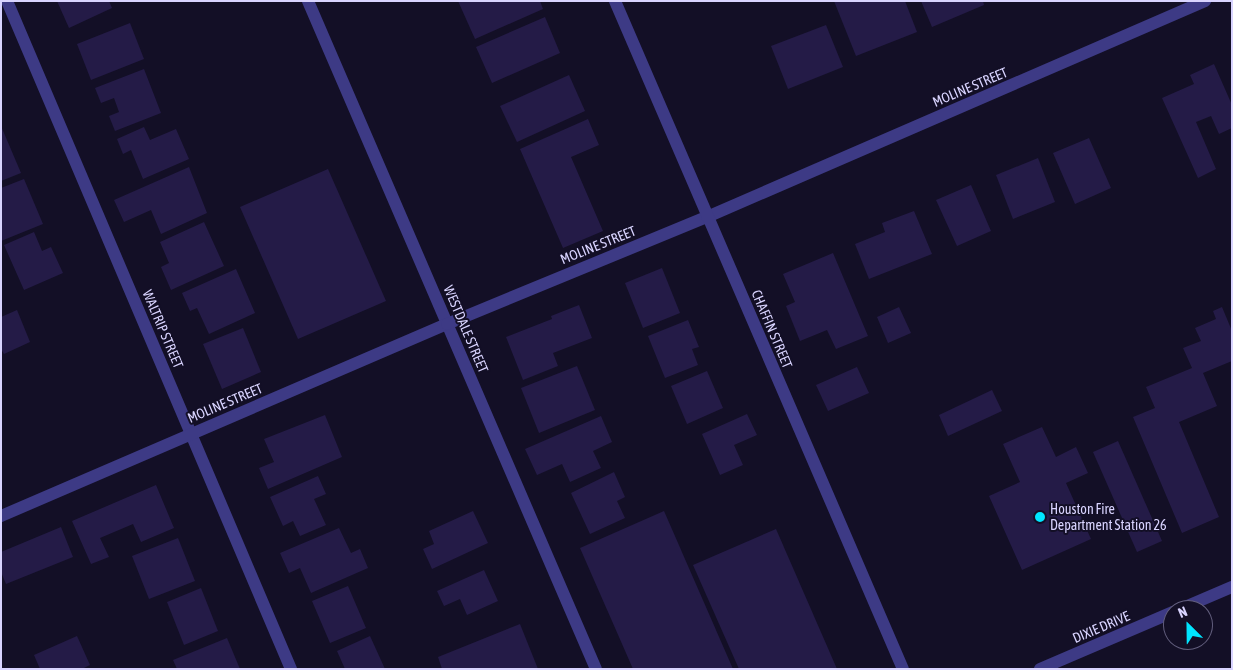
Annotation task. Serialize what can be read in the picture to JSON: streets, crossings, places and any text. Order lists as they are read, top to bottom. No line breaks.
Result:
{"streets":{"street":["MOLINE STREET","WALTRIP STREET","WESTDALE STREET","CHAFFIN STREET","DIXIE DRIVE"]},"crossings":[["MOLINE STREET","WALTRIP STREET"],["MOLINE STREET","WESTDALE STREET"],["MOLINE STREET","CHAFFIN STREET"]],"places":["Houston Fire Department Station 26"],"north":"top left"}
